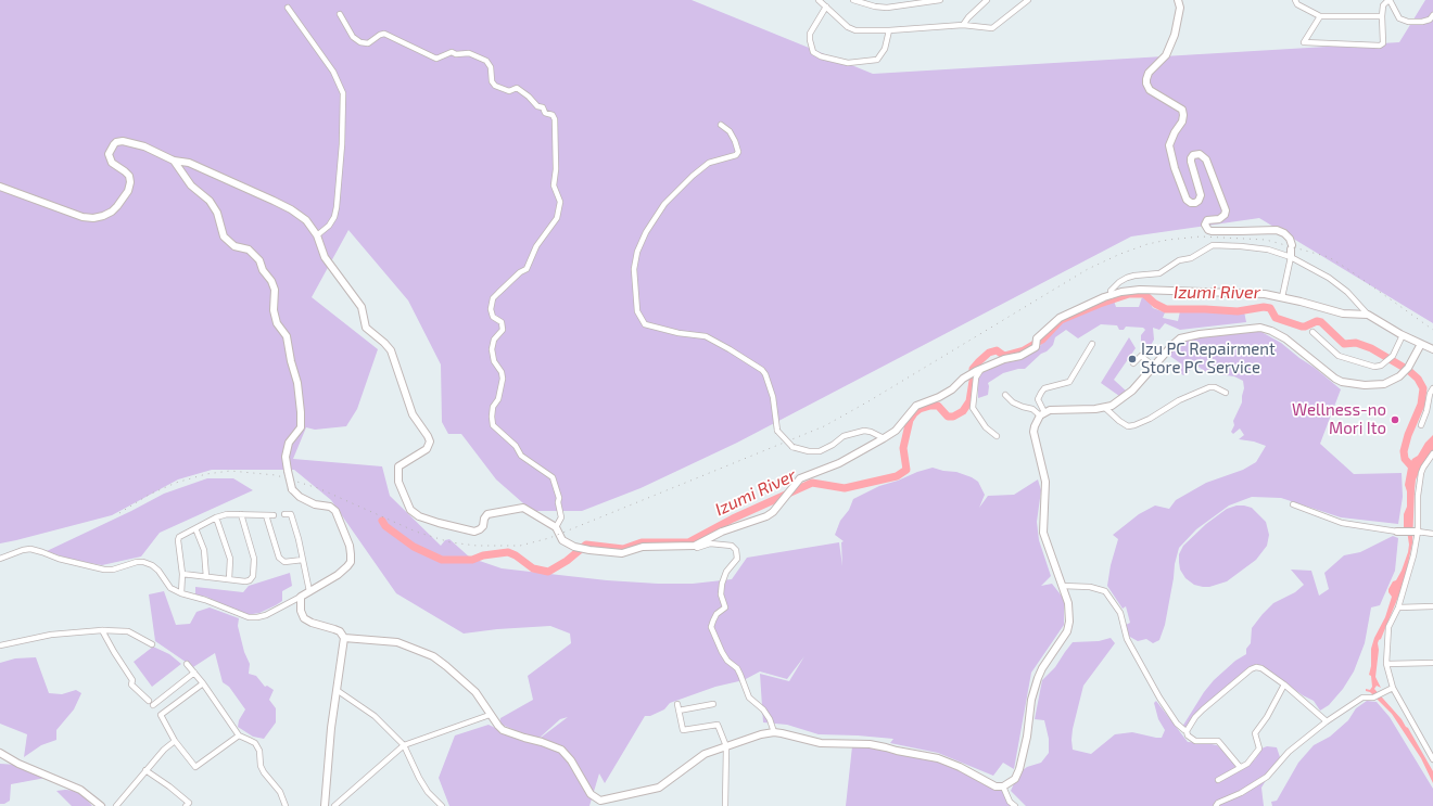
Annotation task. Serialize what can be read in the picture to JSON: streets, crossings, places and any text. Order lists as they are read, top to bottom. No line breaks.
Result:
{"water":["Izumi River"],"places":["Izu PC Repairment Store PC Service","Wellness-no Mori Ito"]}
